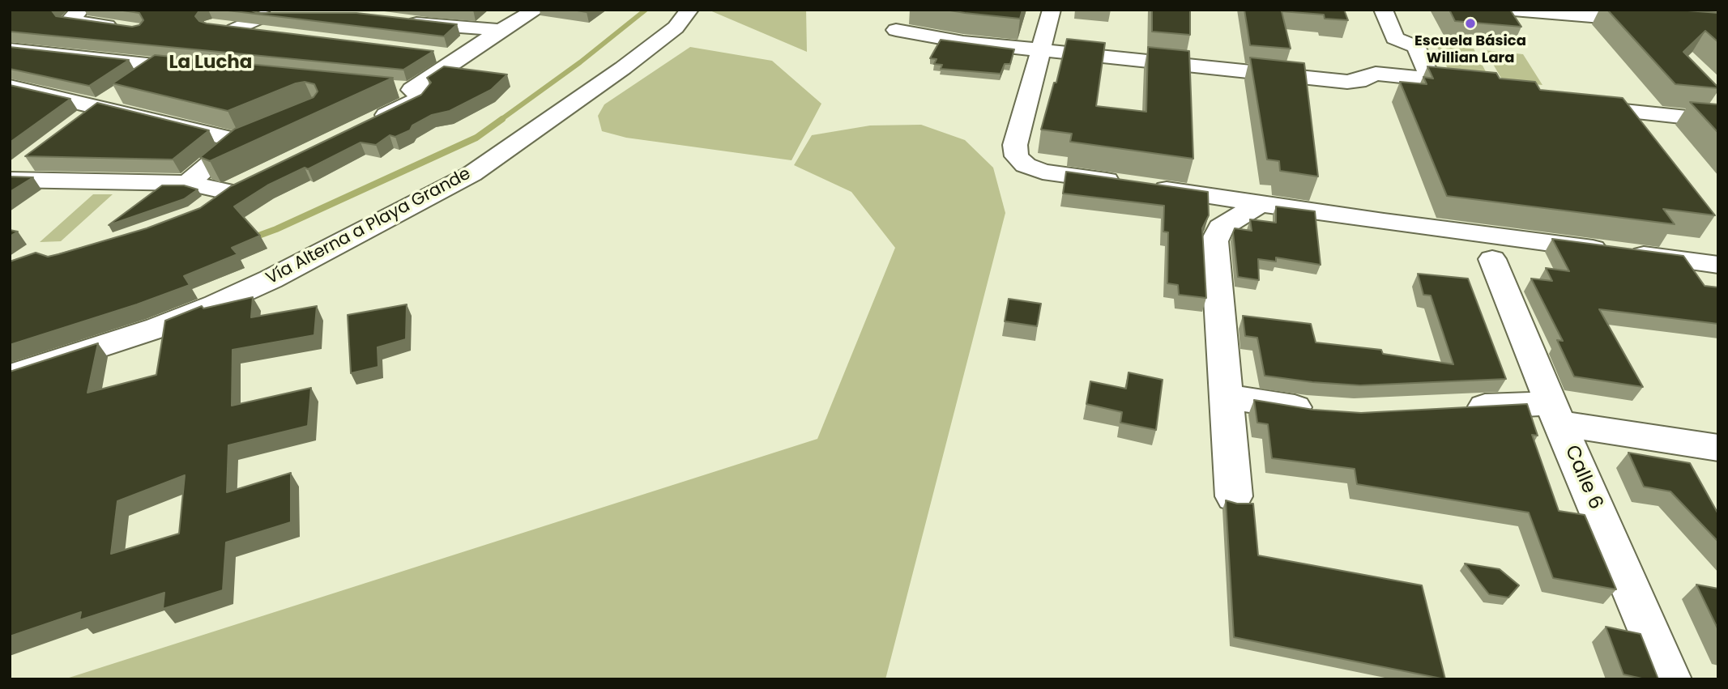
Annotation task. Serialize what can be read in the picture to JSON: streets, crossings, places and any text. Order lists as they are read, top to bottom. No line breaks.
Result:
{"streets":{"street":["Vía Alterna a Playa Grande","Calle 6"]},"districts":["La Lucha"],"places":["Escuela Básica Willian Lara"]}
